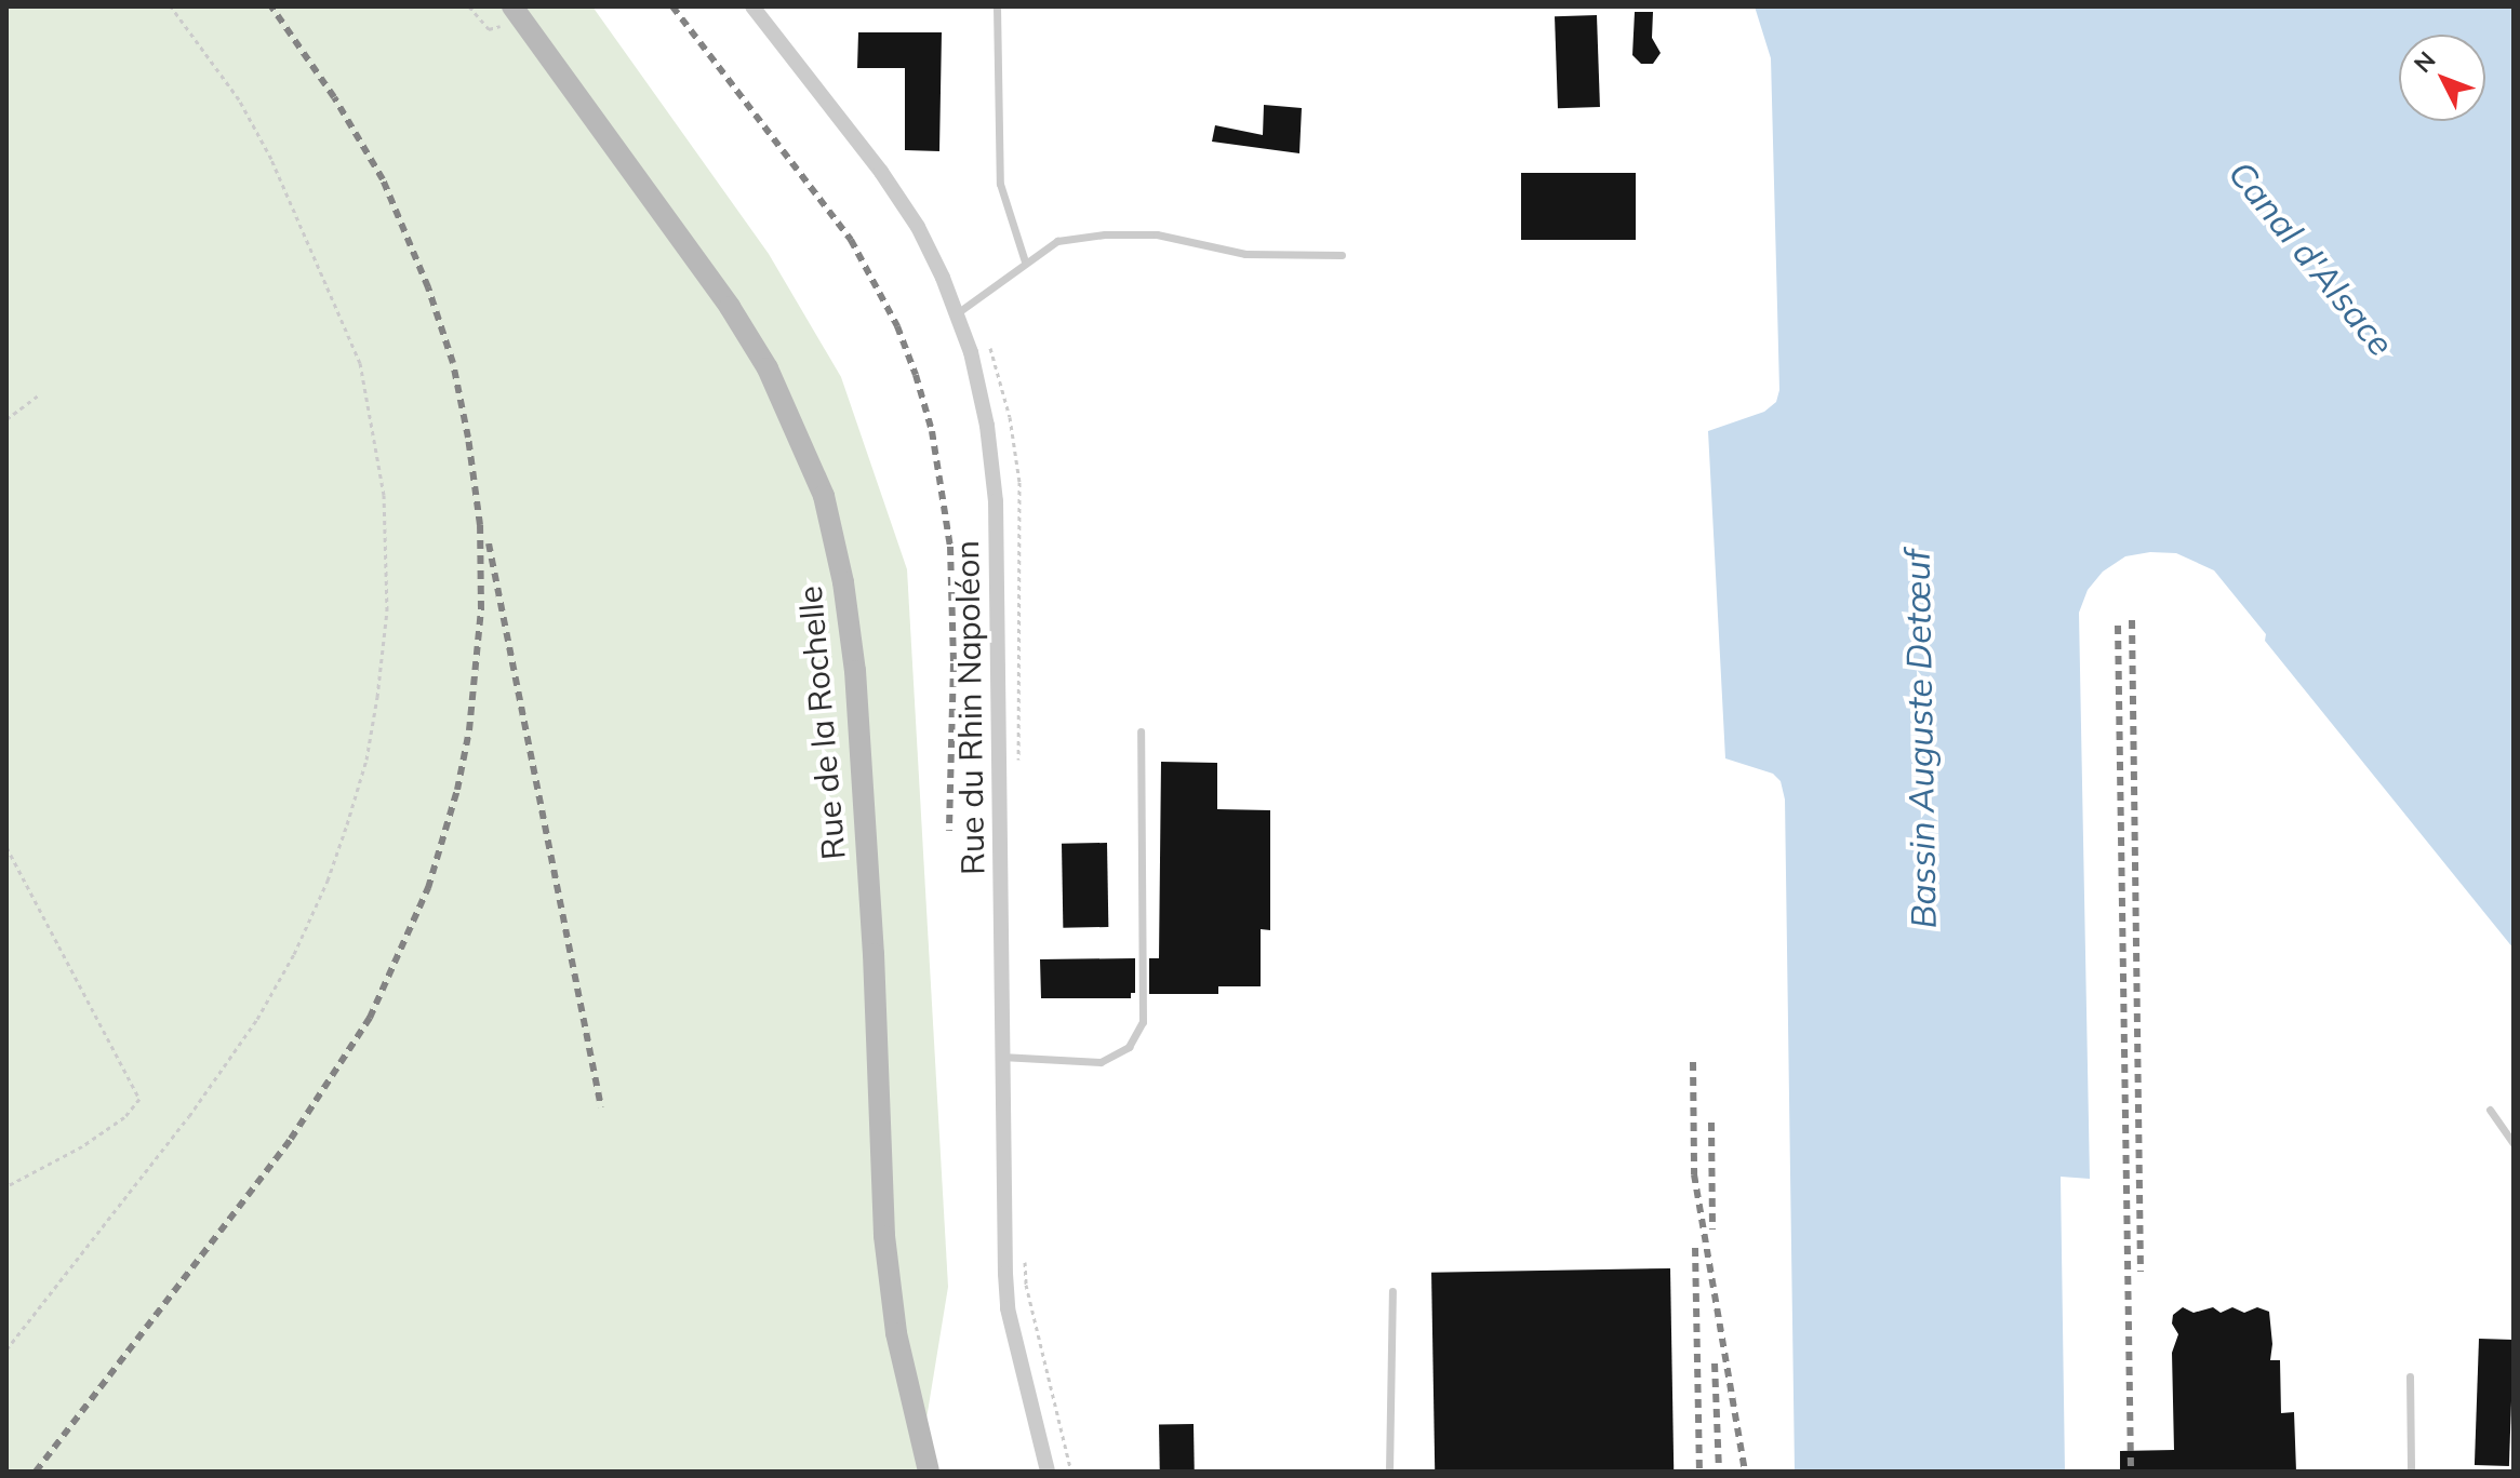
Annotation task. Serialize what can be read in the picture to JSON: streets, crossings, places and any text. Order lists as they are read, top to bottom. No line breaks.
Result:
{"streets":{"main road":["Rue de la Rochelle"],"street":["Rue du Rhin Napoléon"]},"water":["Canal d'Alsace","Bassin Auguste Detœuf"],"north":"top left"}
